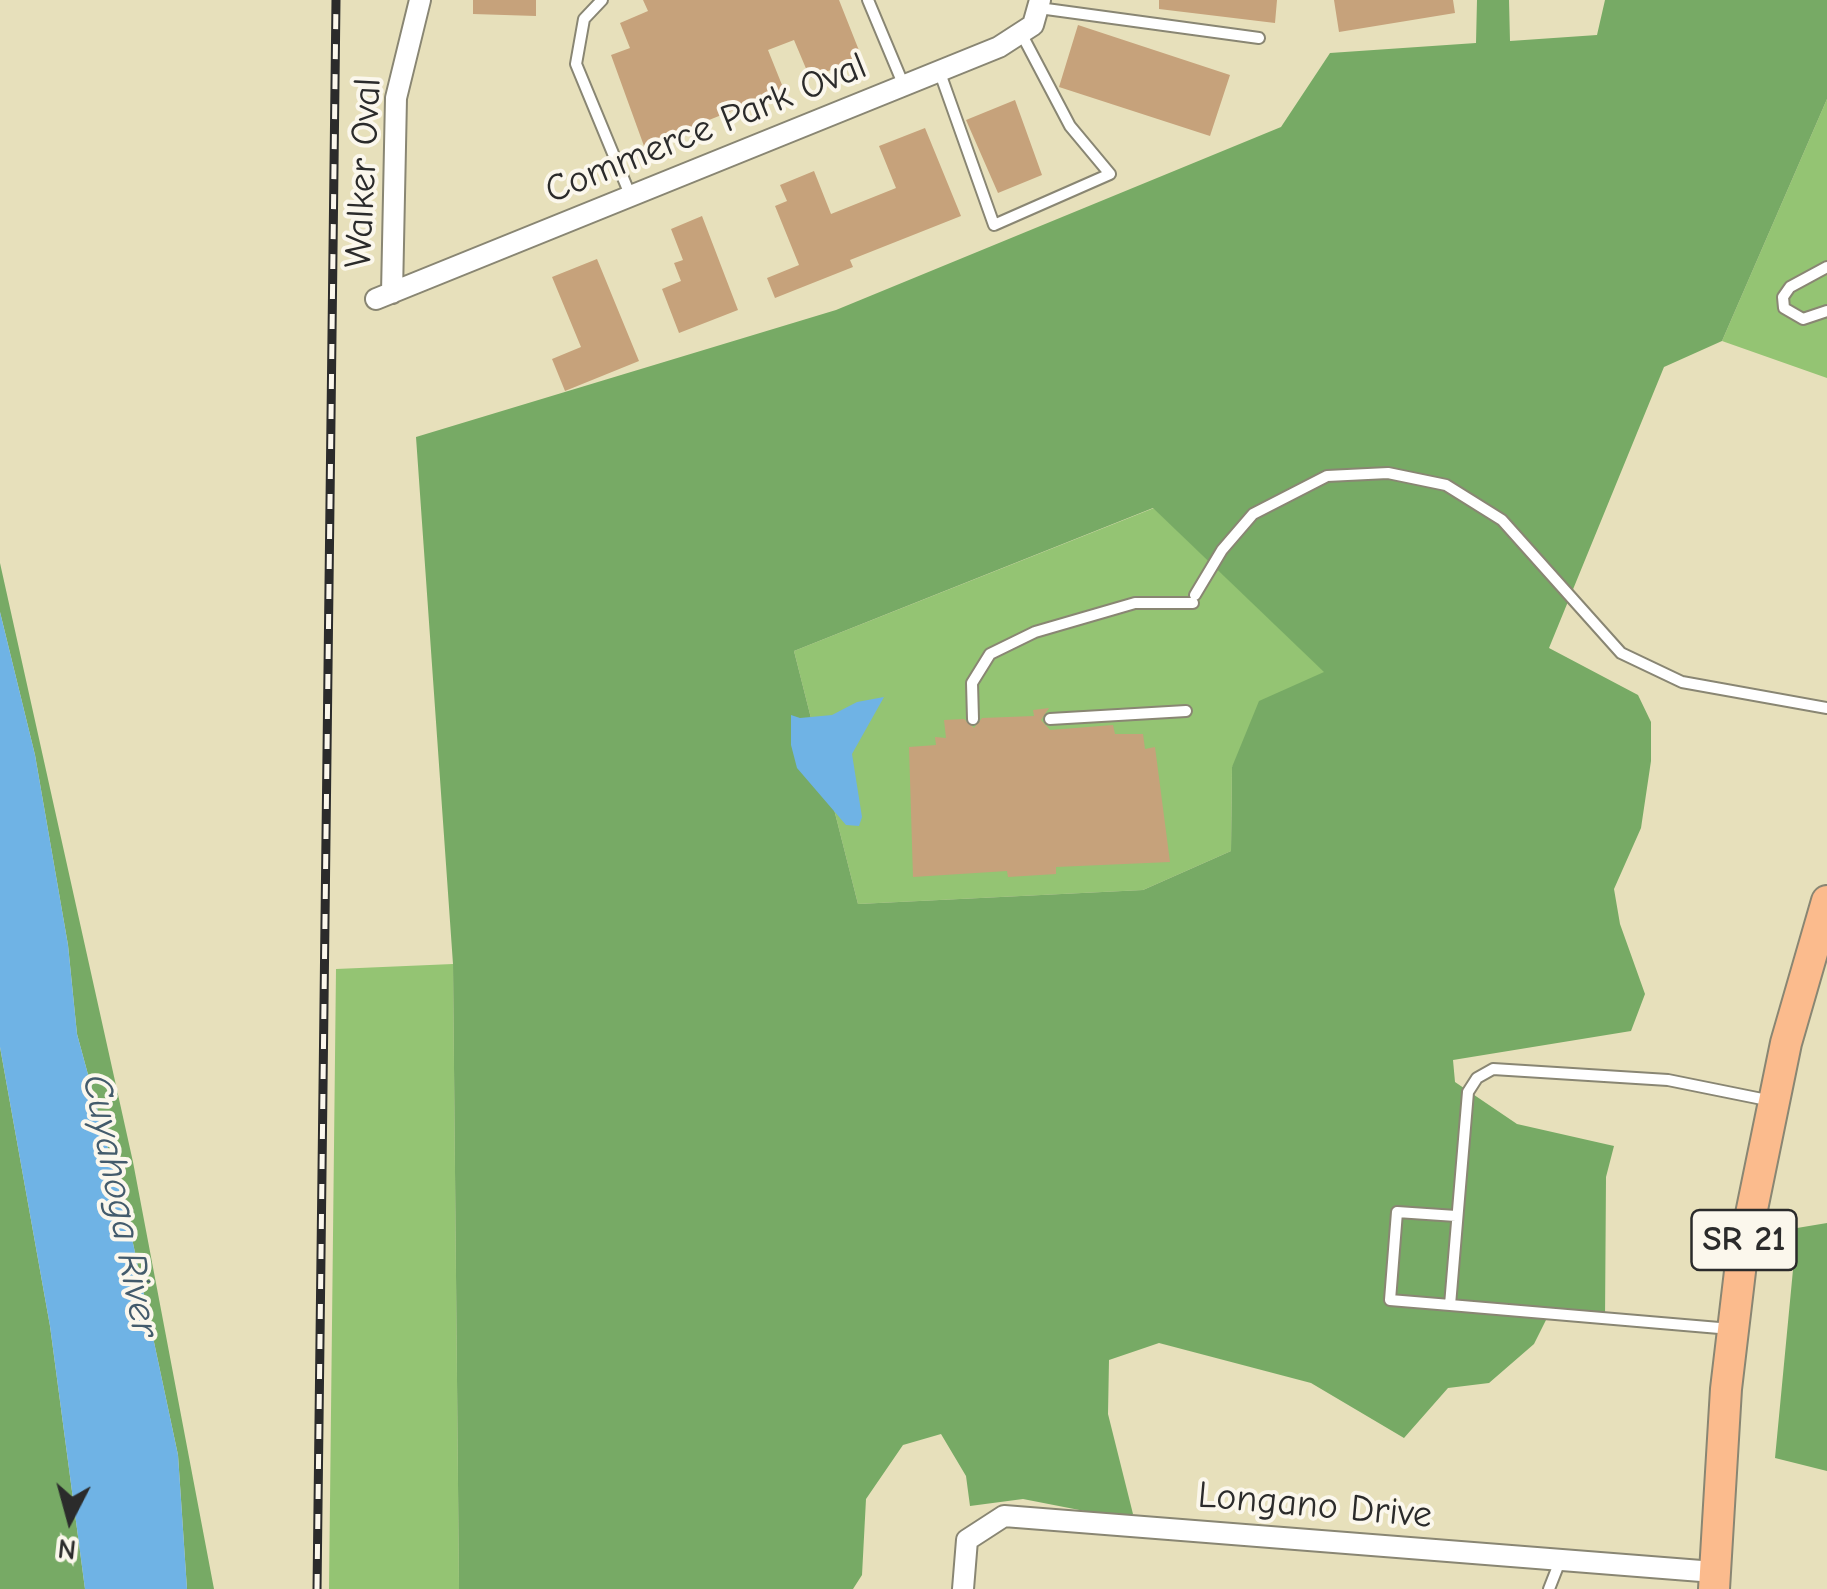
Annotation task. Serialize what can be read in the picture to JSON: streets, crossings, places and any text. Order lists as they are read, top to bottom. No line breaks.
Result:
{"streets":{"main road":["SR 21"],"street":["Commerce Park Oval","Walker Oval","Longano Drive"]},"crossings":[["Commerce Park Oval","Walker Oval"],["SR 21","Longano Drive"]],"water":["Cuyahoga River"],"north":"bottom"}
